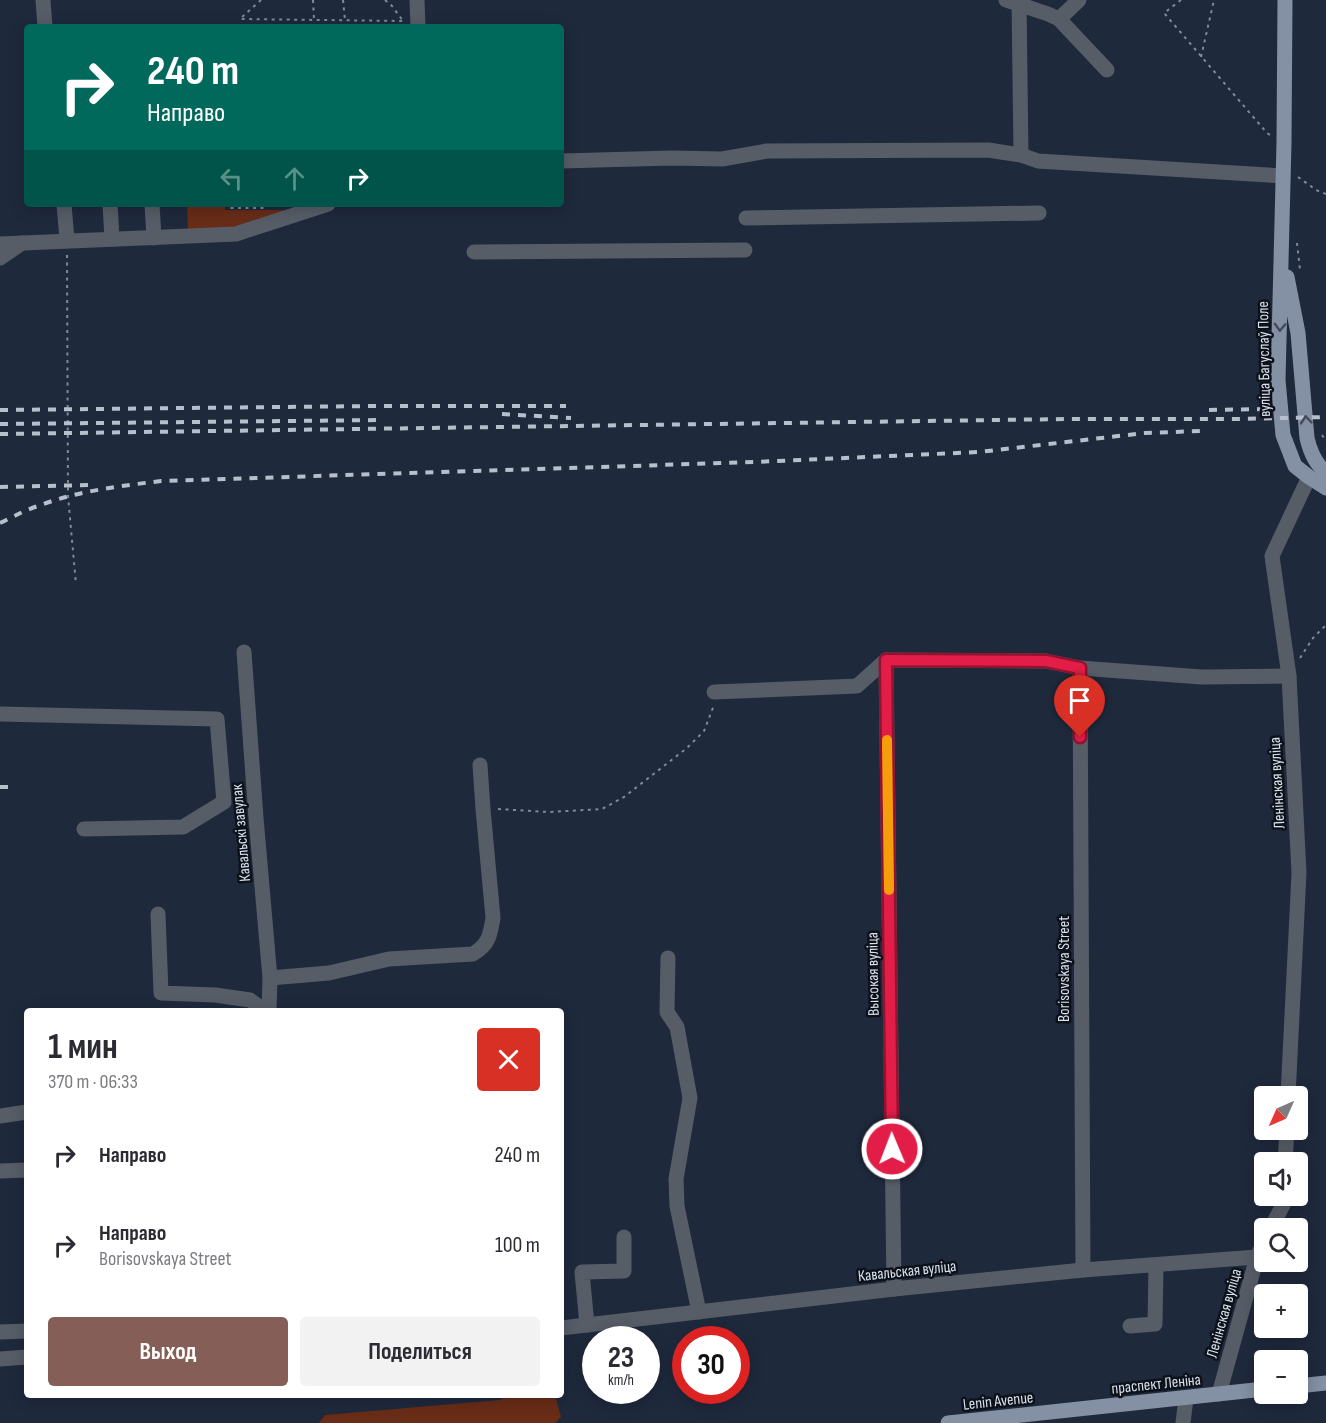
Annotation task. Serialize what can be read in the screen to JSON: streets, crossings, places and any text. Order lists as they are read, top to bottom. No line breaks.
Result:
{"streets":{"main road":["вуліца Багуслаў Поле","праспект Леніна"],"street":["Ленінская вуліца","Кавальскі завулак","Borisovskaya Street","Высокая вуліца","Кавальская вуліца"]},"crossings":[["вуліца Багуслаў Поле","Ленінская вуліца"],["Ленінская вуліца","праспект Леніна"],["Borisovskaya Street","Кавальская вуліца"],["Высокая вуліца","Кавальская вуліца"]],"north":"bottom left","page":{"turn":["240 m","Направо"],"heading":["1 мин","370 m · 06:33"],"map_buttons":["+","−"],"list":[{"name":"Направо","value":"240 m"},{"name":"Направо","note":"Borisovskaya Street","value":"100 m"}],"buttons":["Выход","Поделиться"],"speed":"23 km/h","limit":"30"}}
